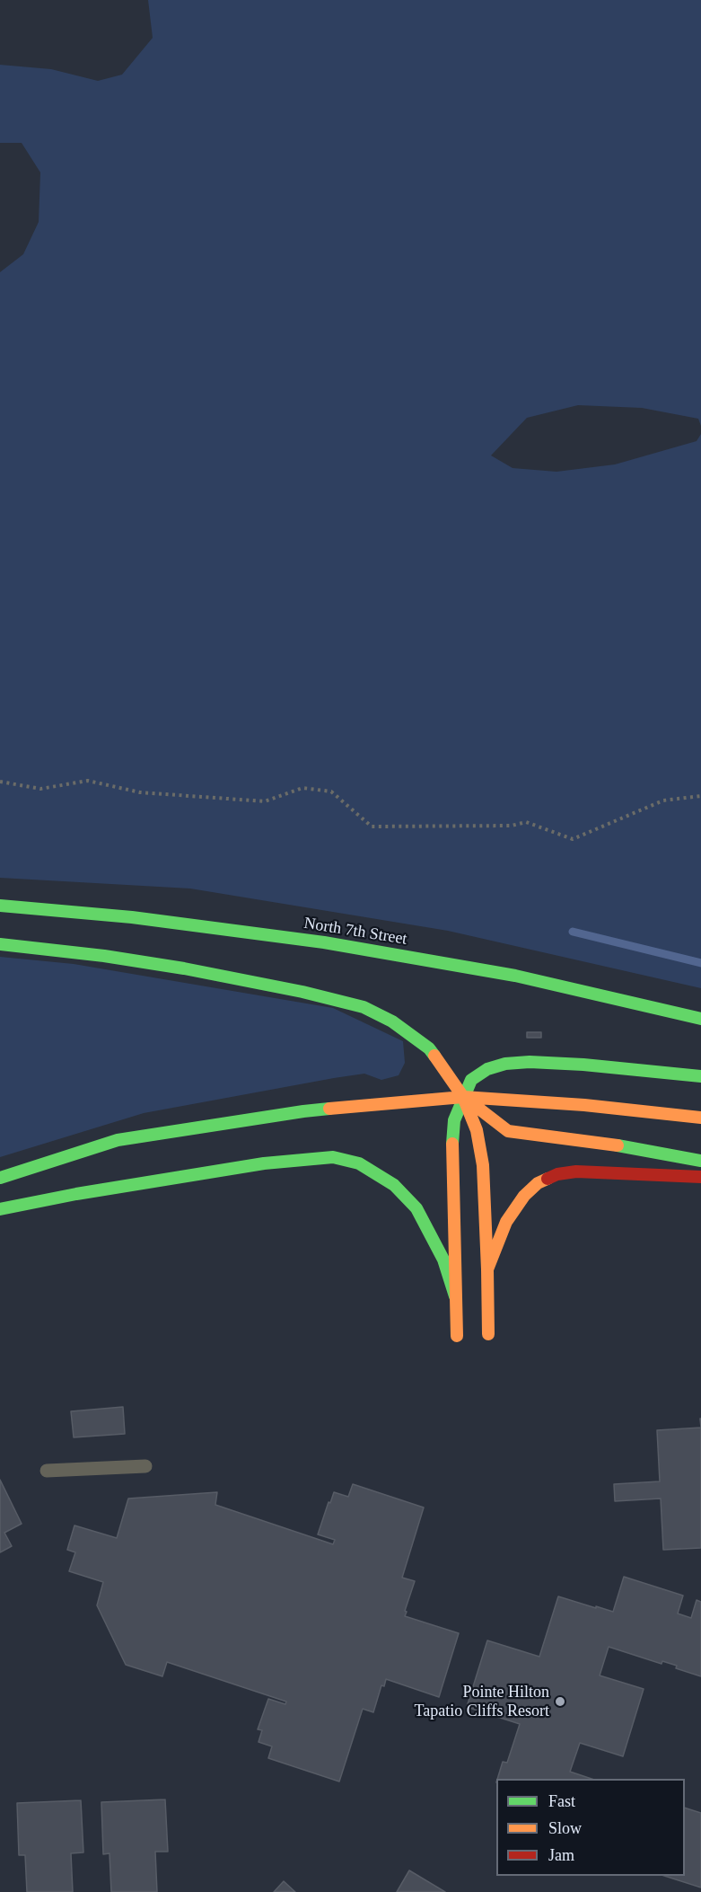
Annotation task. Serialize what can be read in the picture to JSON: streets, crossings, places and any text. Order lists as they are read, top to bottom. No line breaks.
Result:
{"streets":{"main road":["North 7th Street"]},"places":["Pointe Hilton Tapatio Cliffs Resort"],"legend":["Fast","Slow","Jam"]}
